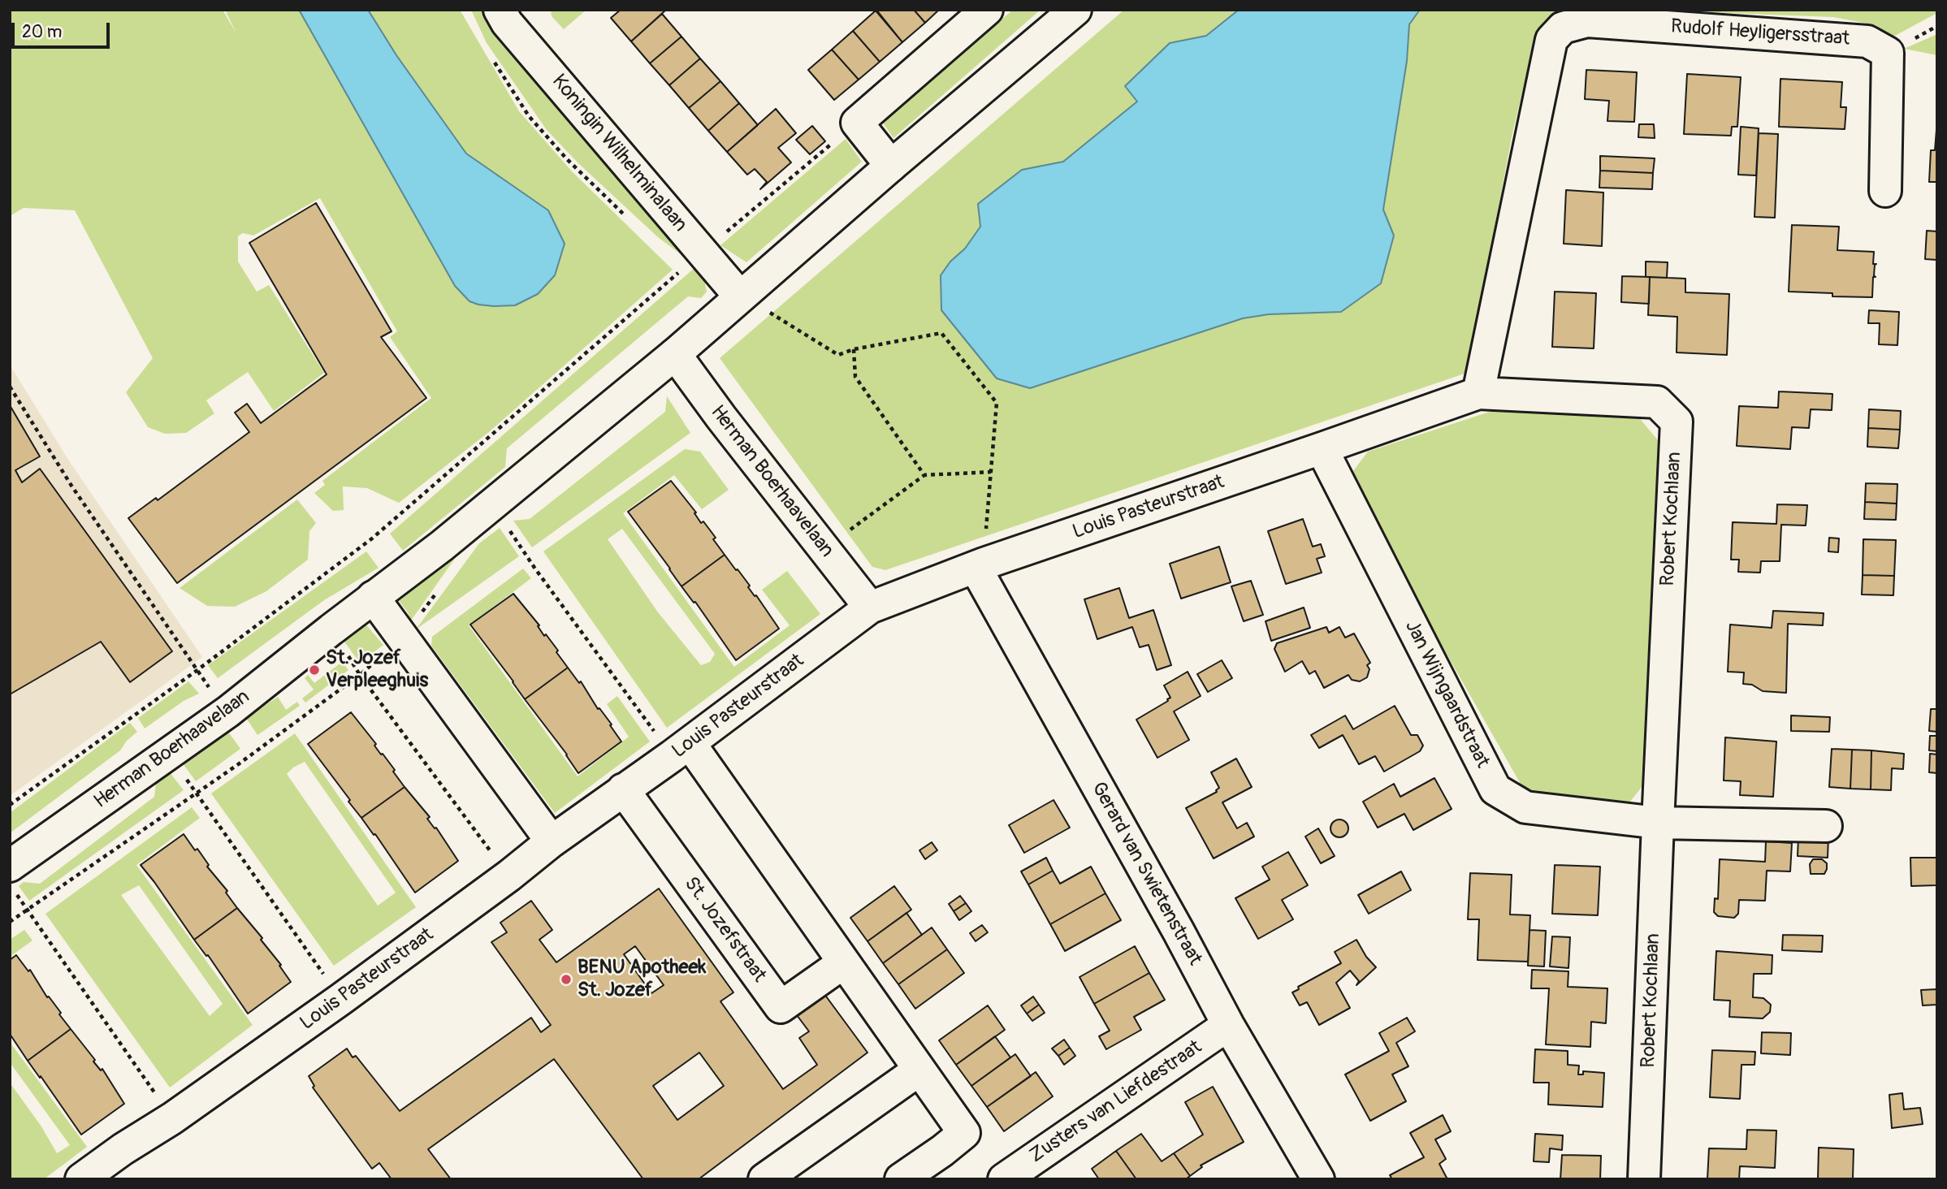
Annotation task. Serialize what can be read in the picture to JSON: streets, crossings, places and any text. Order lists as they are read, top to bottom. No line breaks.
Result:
{"streets":{"street":["Rudolf Heyligersstraat","Koningin Wilhelminalaan","Herman Boerhaavelaan","Louis Pasteurstraat","Robert Kochlaan","Jan Wijngaardstraat","Gerard van Swietenstraat","St. Jozefstraat","Zusters van Liefdestraat"]},"crossings":[["Rudolf Heyligersstraat","Louis Pasteurstraat"],["Rudolf Heyligersstraat","Robert Kochlaan"],["Koningin Wilhelminalaan","Herman Boerhaavelaan"],["Herman Boerhaavelaan","Louis Pasteurstraat"],["Louis Pasteurstraat","Robert Kochlaan"],["Louis Pasteurstraat","Jan Wijngaardstraat"],["Louis Pasteurstraat","Gerard van Swietenstraat"],["Louis Pasteurstraat","St. Jozefstraat"],["Robert Kochlaan","Jan Wijngaardstraat"],["Gerard van Swietenstraat","Zusters van Liefdestraat"]],"places":["St. Jozef Verpleeghuis","BENU Apotheek St. Jozef"],"scale_bar":"20 m"}
